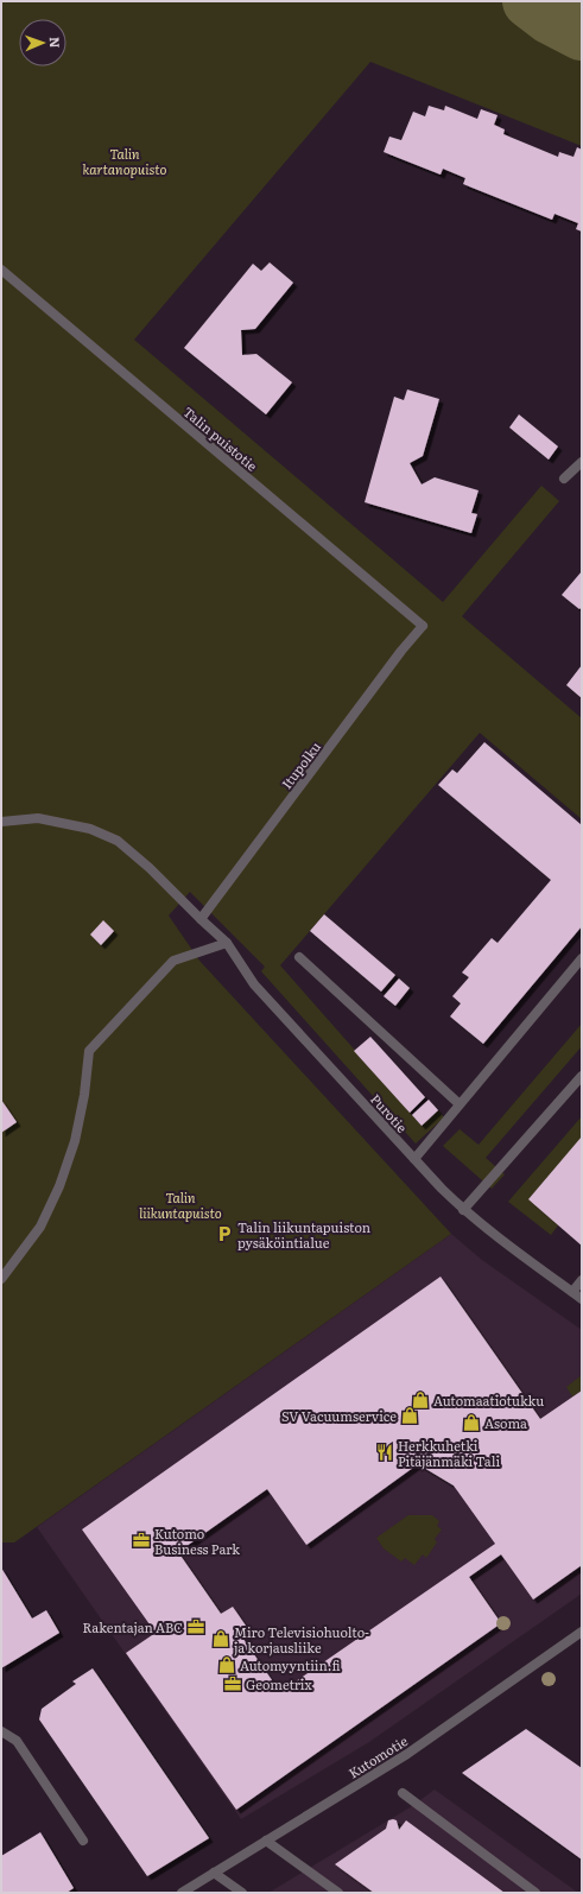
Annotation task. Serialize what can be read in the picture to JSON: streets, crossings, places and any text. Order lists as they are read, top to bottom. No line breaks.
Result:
{"streets":{"street":["Talin puistotie","Itupolku","Purotie","Kutomotie"]},"crossings":[["Talin puistotie","Itupolku"],["Itupolku","Purotie"]],"parks":["Talin kartanopuisto","Talin liikuntapuisto"],"places":{"parking":["Talin liikuntapuiston pysäköintialue"],"shop":["Automaatiotukku","SV Vacuumservice","Asoma","Miro Televisiohuolto- ja korjausliike","Automyyntiin.fi"],"restaurant":["Herkkuhetki Pitäjänmäki Tali"],"office":["Kutomo Business Park","Rakentajan ABC","Geometrix"]},"north":"right"}
